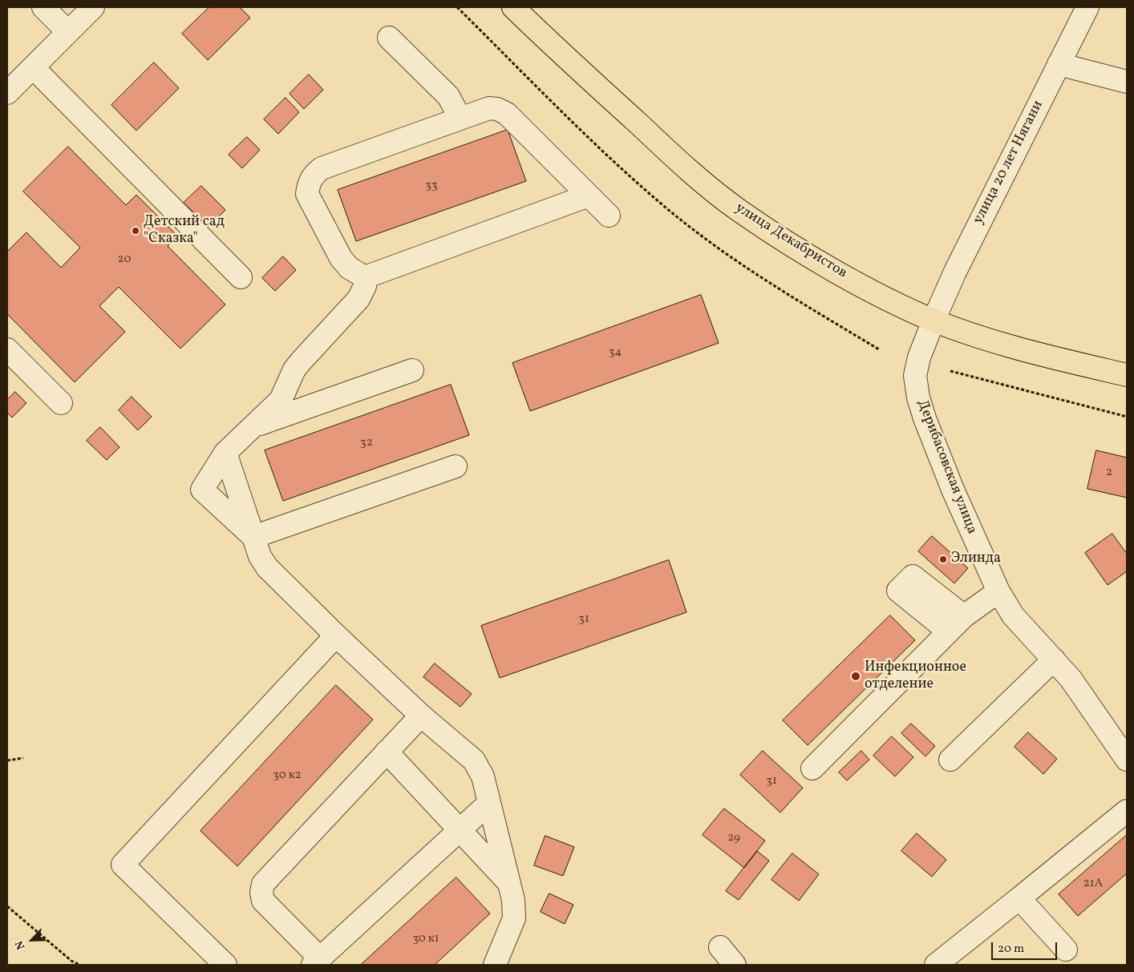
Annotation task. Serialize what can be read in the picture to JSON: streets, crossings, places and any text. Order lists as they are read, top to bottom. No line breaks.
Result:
{"streets":{"main road":["улица Декабристов"],"street":["улица 20 лет Нягани","Дерибасовская улица"]},"crossings":[["улица 20 лет Нягани","улица Декабристов"],["улица 20 лет Нягани","Дерибасовская улица"],["улица Декабристов","Дерибасовская улица"]],"places":["Детский сад \"Сказка\"","Элинда","Инфекционное отделение"],"house_numbers":["33","20","34","32","2","31","30 к2","31","29","21А","30 к1"],"scale_bar":"20 m","north":"bottom left"}
